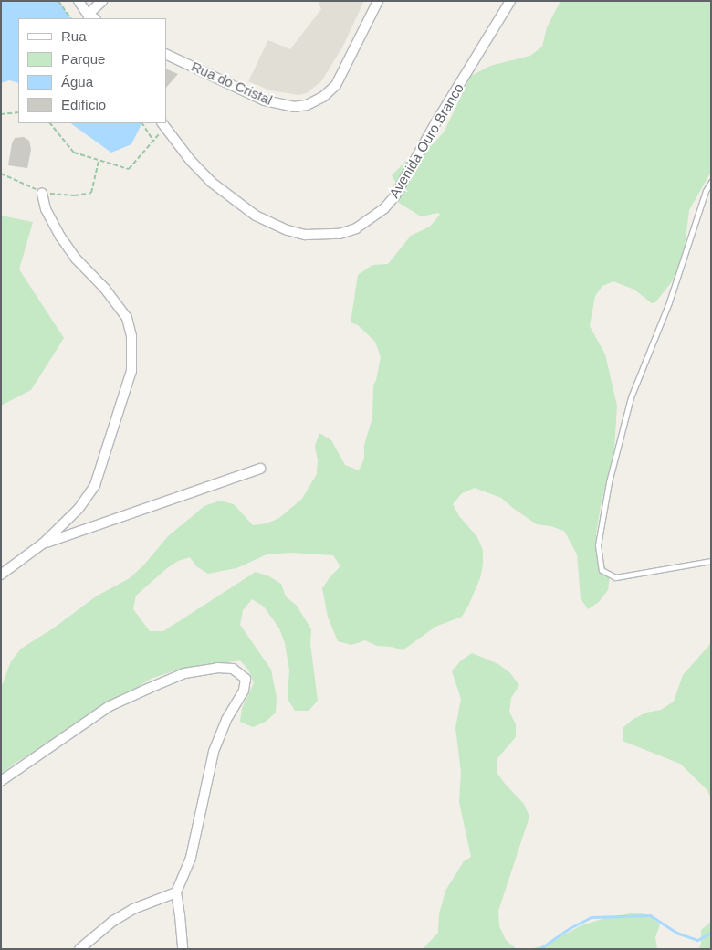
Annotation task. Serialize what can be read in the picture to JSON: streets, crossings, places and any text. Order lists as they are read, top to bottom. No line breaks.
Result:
{"streets":{"street":["Rua do Cristal","Avenida Ouro Branco"]},"legend":["Rua","Parque","Água","Edifício"]}
